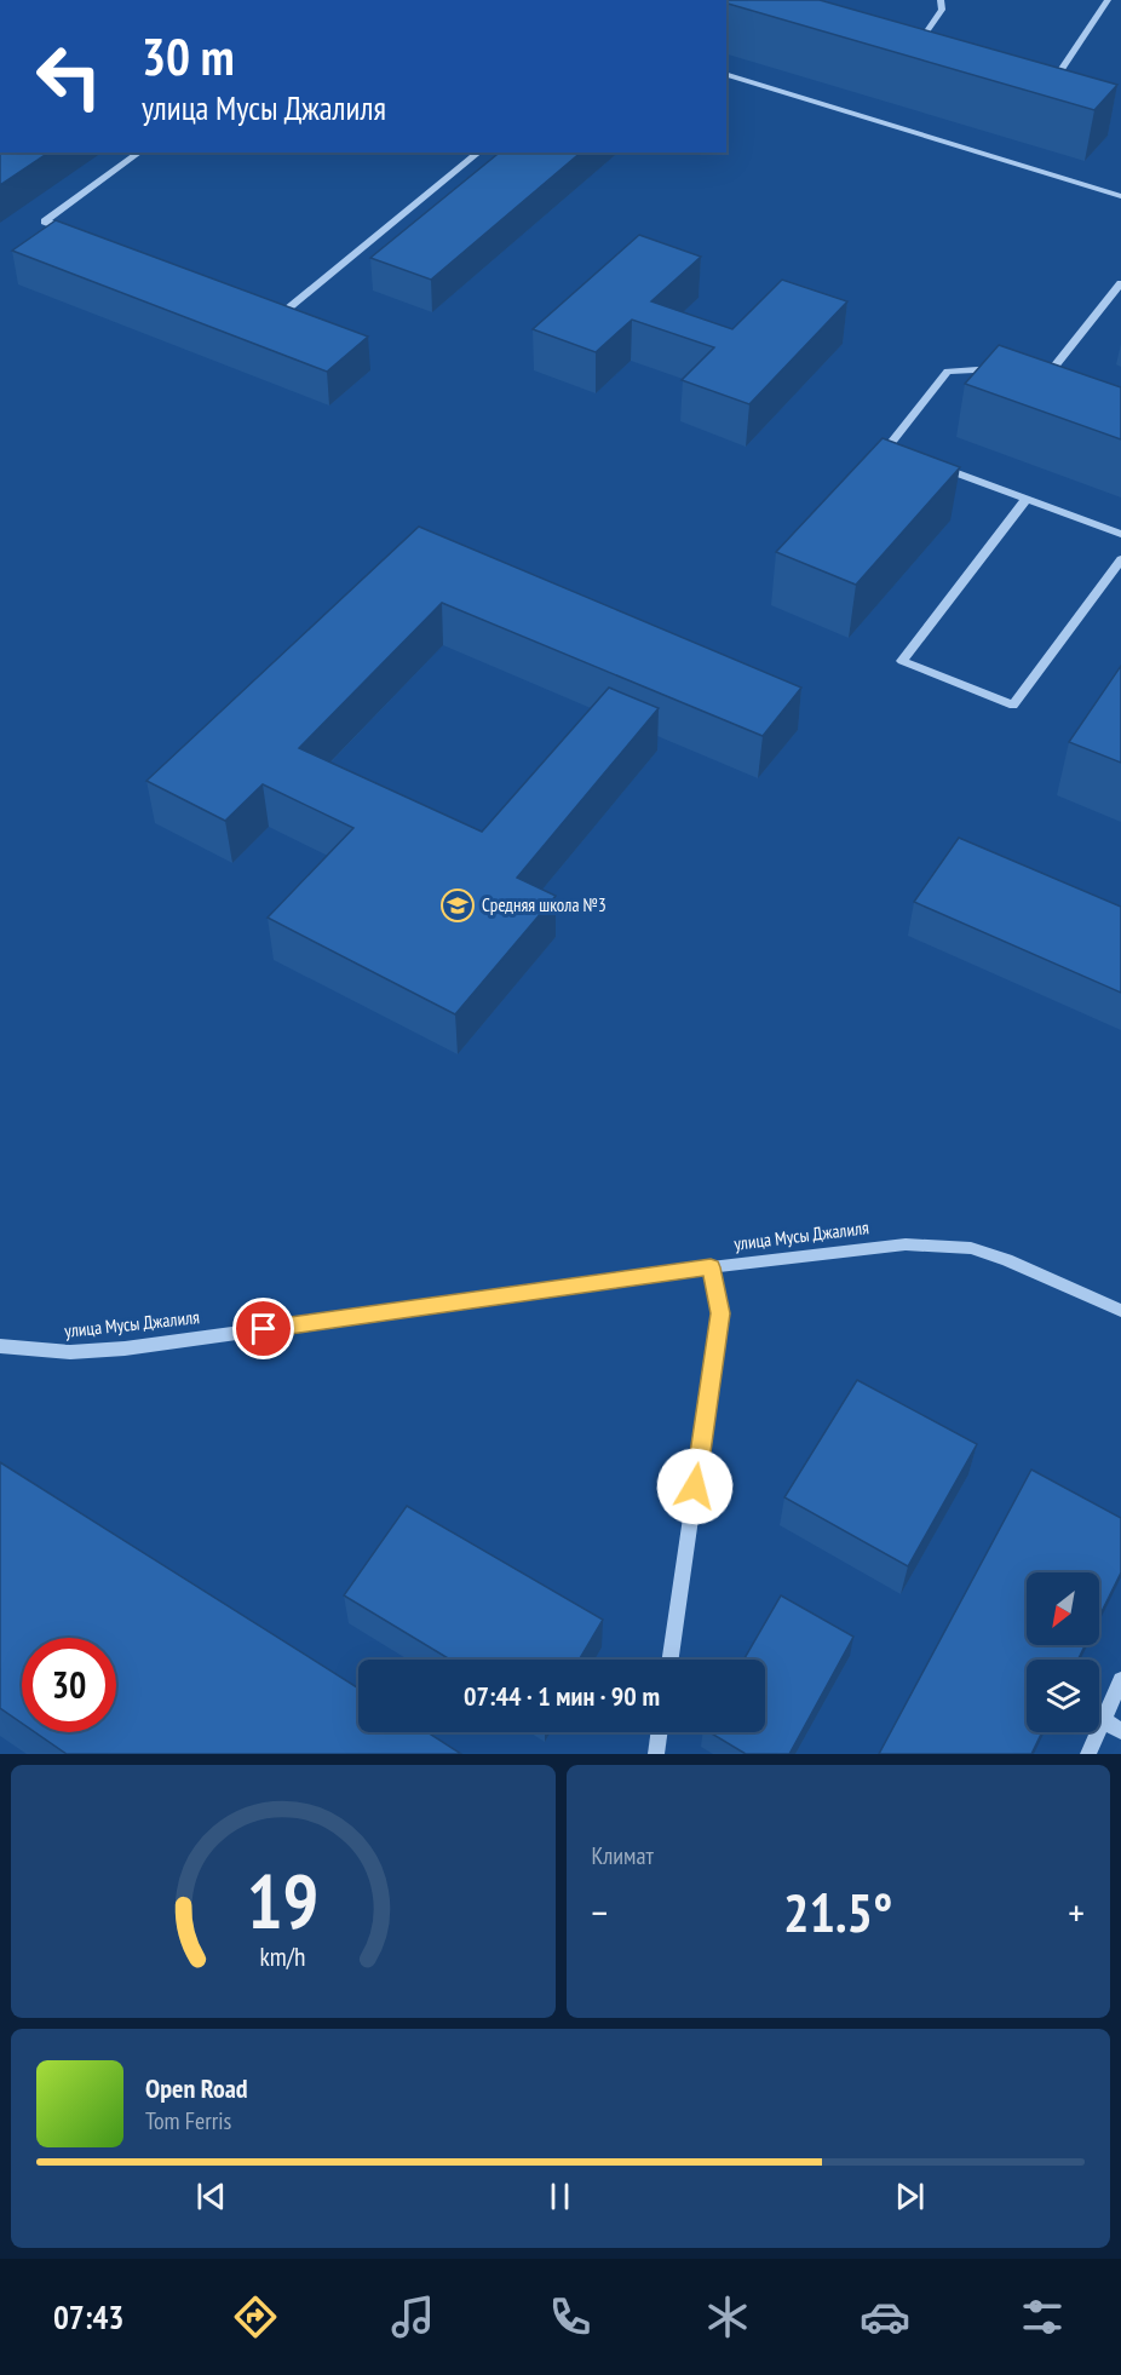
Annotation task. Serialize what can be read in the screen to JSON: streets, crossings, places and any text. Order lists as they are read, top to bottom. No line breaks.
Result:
{"streets":{"street":["улица Мусы Джалиля"]},"places":{"school or university":["Средняя школа №3"]},"north":"bottom left","page":{"turn":["30 m","улица Мусы Джалиля"],"limit":"30","trip":"07:44 · 1 мин · 90 m","tile":"Климат","heat":["−","21.5°","+"],"song":["Open Road","Tom Ferris"],"tabs":"07:43","gauge":["19","km/h"]}}
